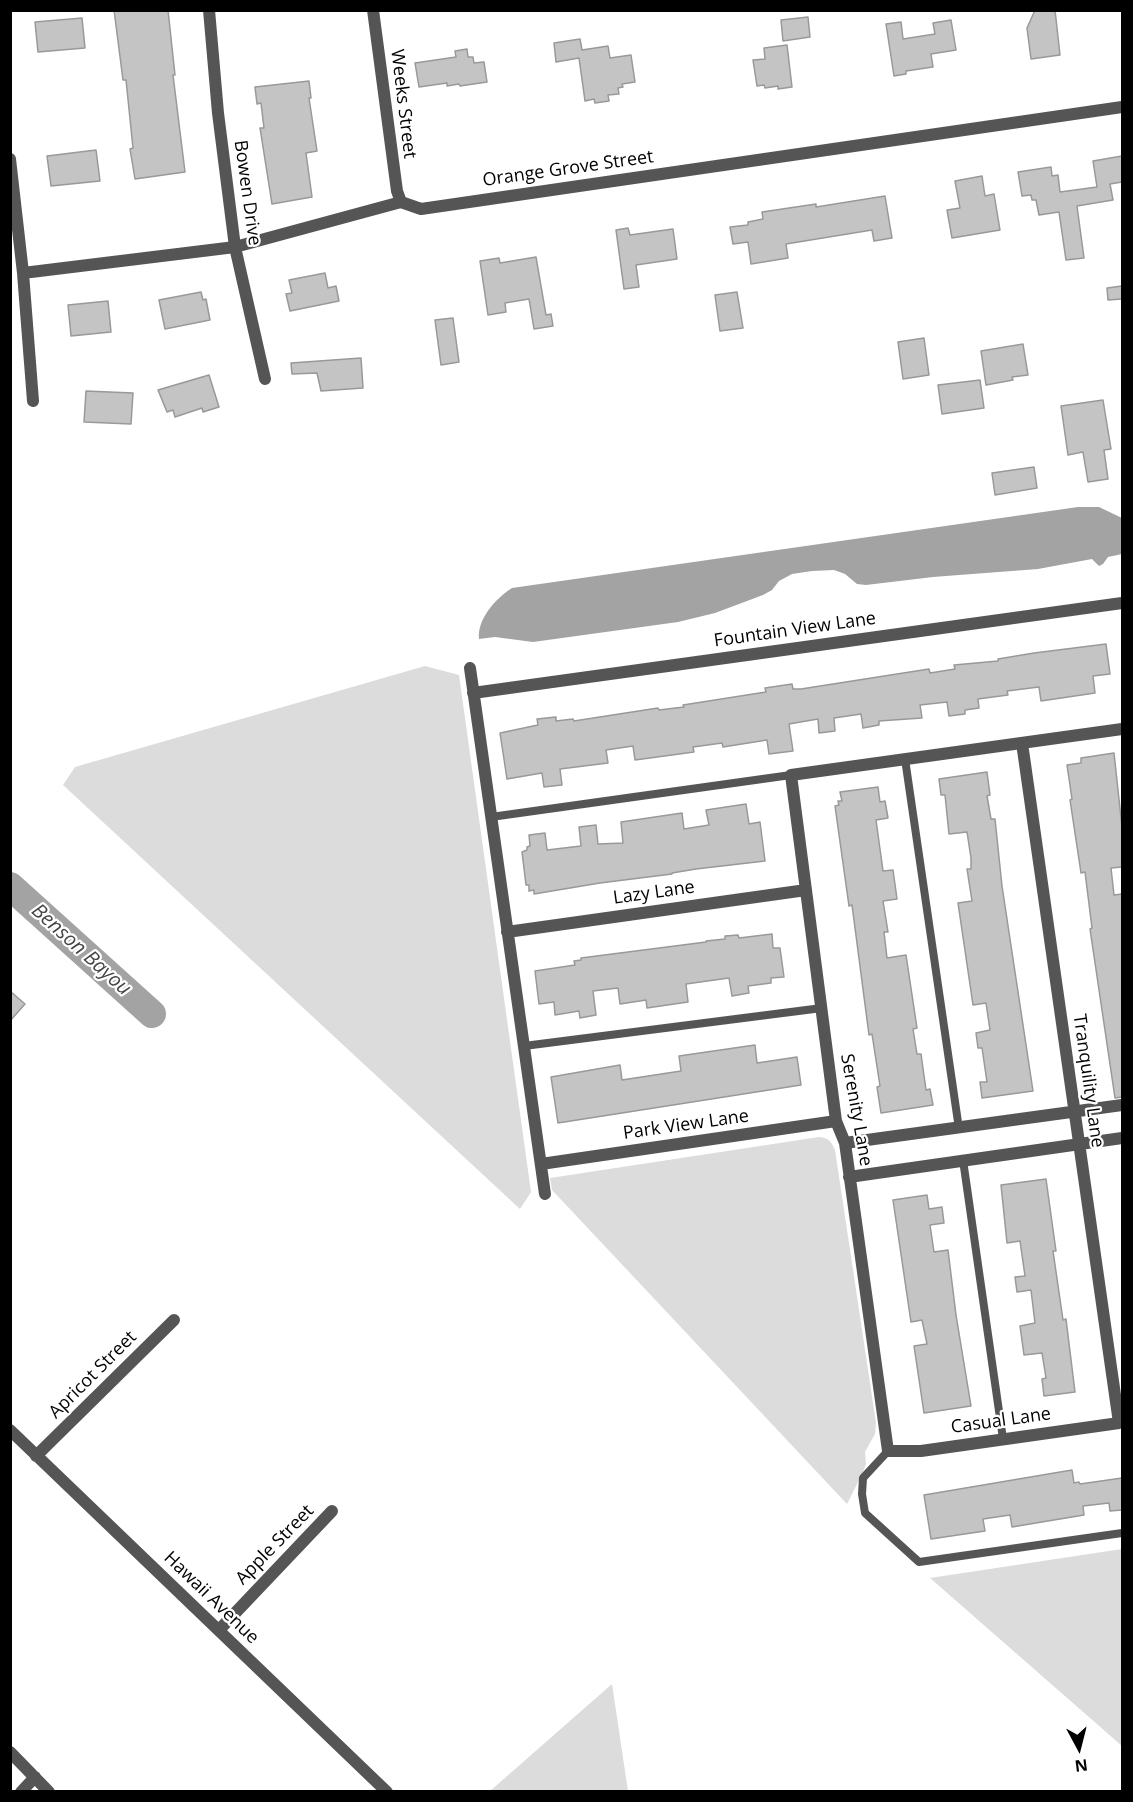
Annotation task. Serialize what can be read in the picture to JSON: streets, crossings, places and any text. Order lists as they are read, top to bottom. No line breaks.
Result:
{"streets":{"street":["Weeks Street","Orange Grove Street","Bowen Drive","Fountain View Lane","Lazy Lane","Tranquility Lane","Serenity Lane","Park View Lane","Apricot Street","Casual Lane","Apple Street","Hawaii Avenue"]},"crossings":[["Weeks Street","Orange Grove Street"],["Orange Grove Street","Bowen Drive"],["Lazy Lane","Serenity Lane"],["Tranquility Lane","Casual Lane"],["Serenity Lane","Park View Lane"],["Serenity Lane","Casual Lane"],["Apricot Street","Hawaii Avenue"],["Apple Street","Hawaii Avenue"]],"water":["Benson Bayou"],"north":"bottom"}
